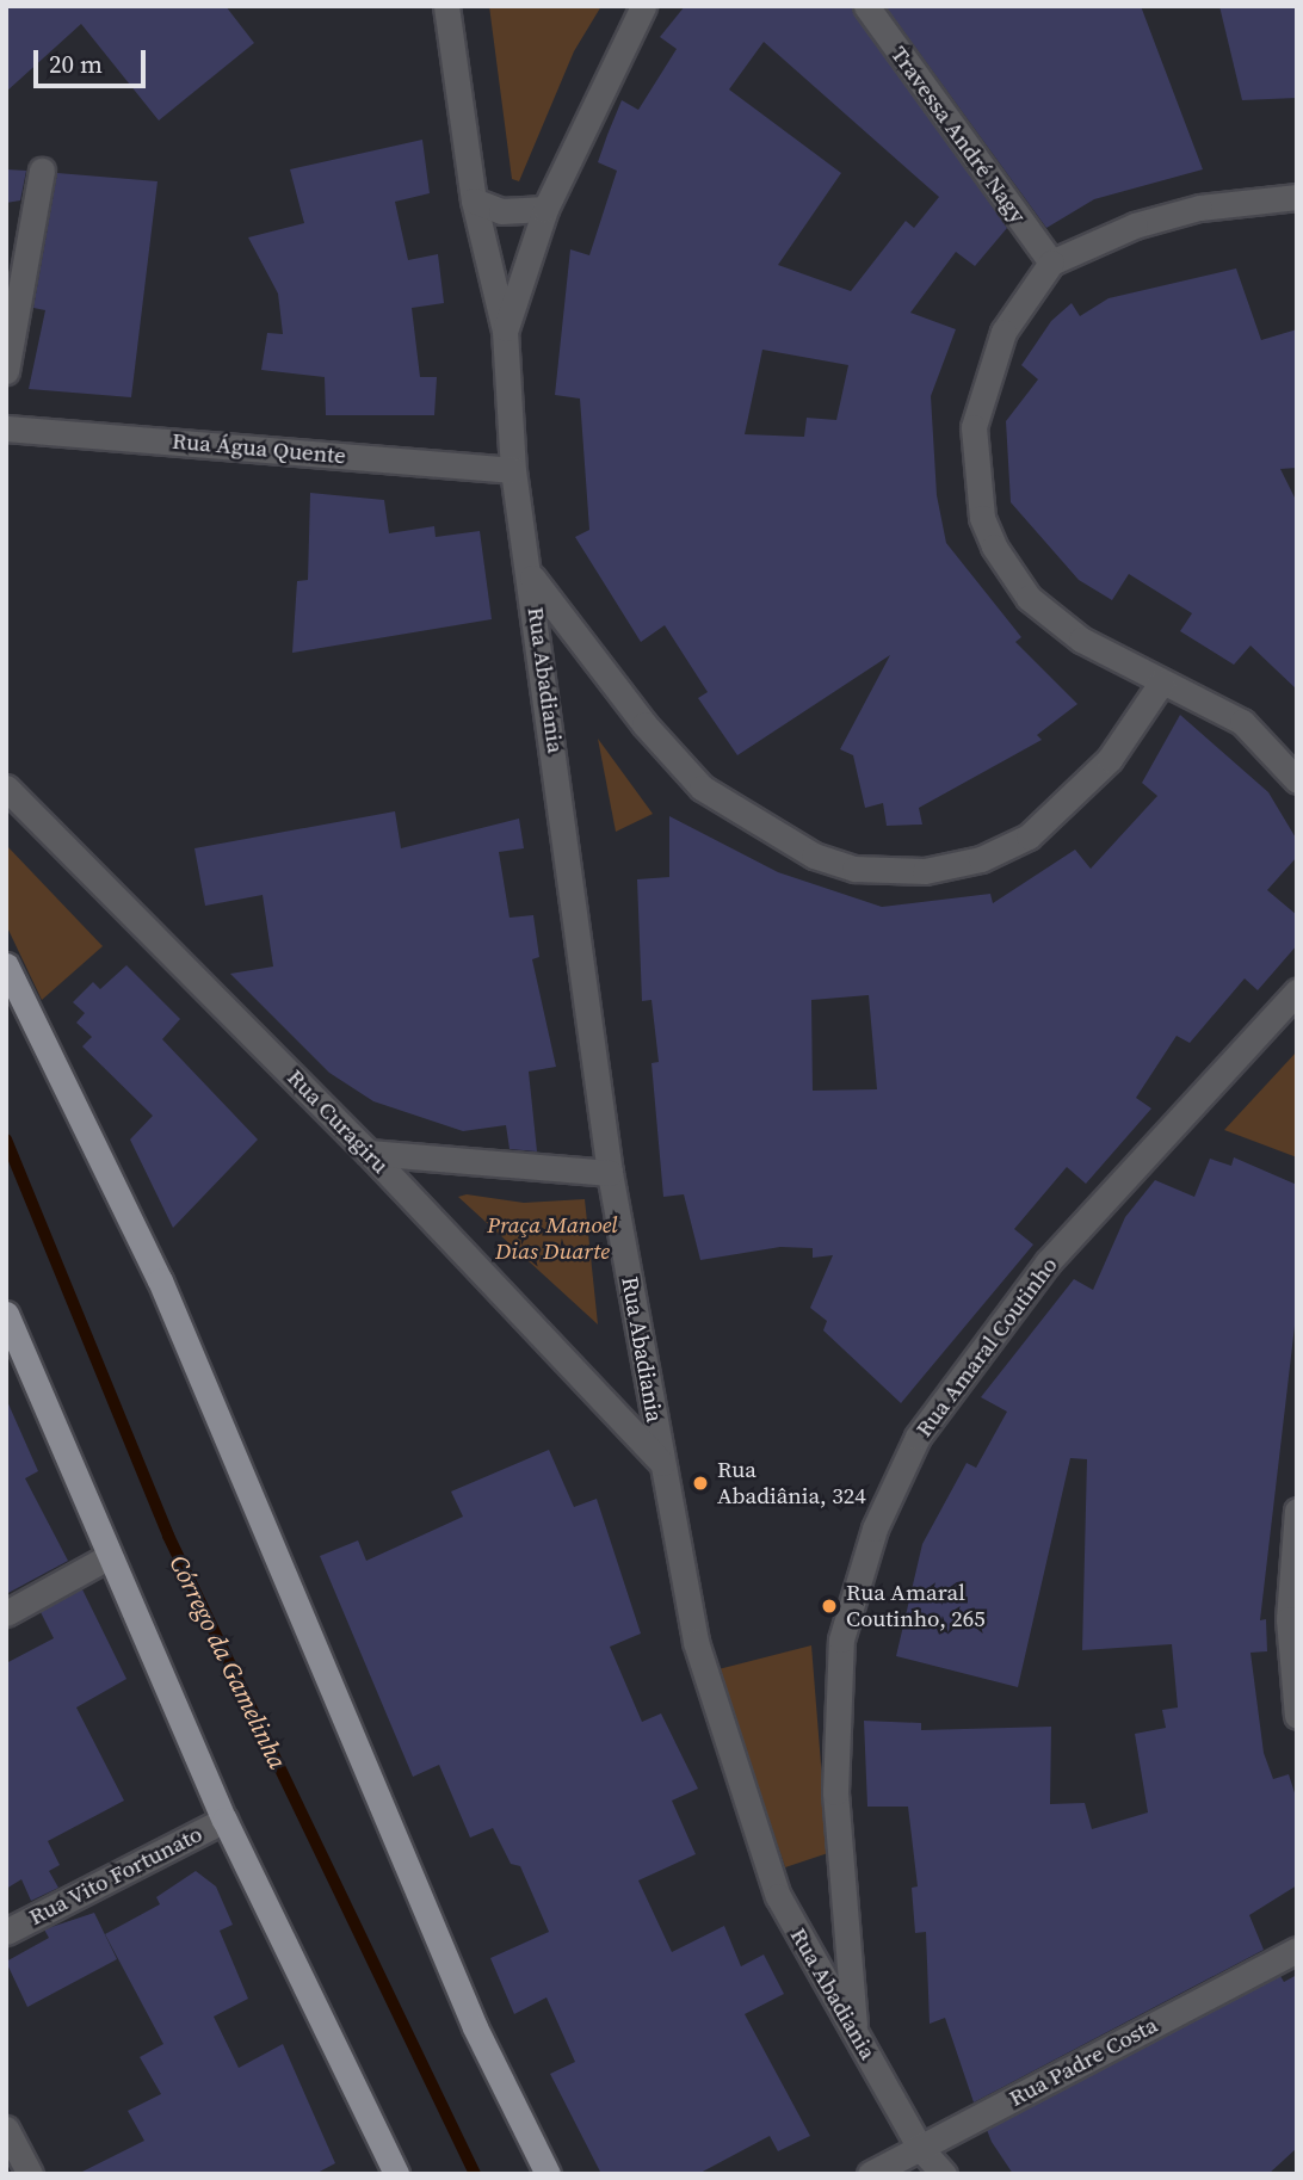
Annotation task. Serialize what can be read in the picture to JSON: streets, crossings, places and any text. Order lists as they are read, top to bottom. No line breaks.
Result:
{"streets":{"street":["Travessa André Nagy","Rua Água Quente","Rua Abadiania","Rua Curagiru","Rua Amaral Coutinho","Rua Vito Fortunato","Rua Padre Costa"]},"crossings":[["Rua Água Quente","Rua Abadiania"],["Rua Abadiania","Rua Curagiru"],["Rua Abadiania","Rua Amaral Coutinho"],["Rua Abadiania","Rua Padre Costa"]],"water":["Córrego da Gamelinha"],"parks":["Praça Manoel Dias Duarte"],"places":["Rua Abadiânia, 324","Rua Amaral Coutinho, 265"],"scale_bar":"20 m"}
